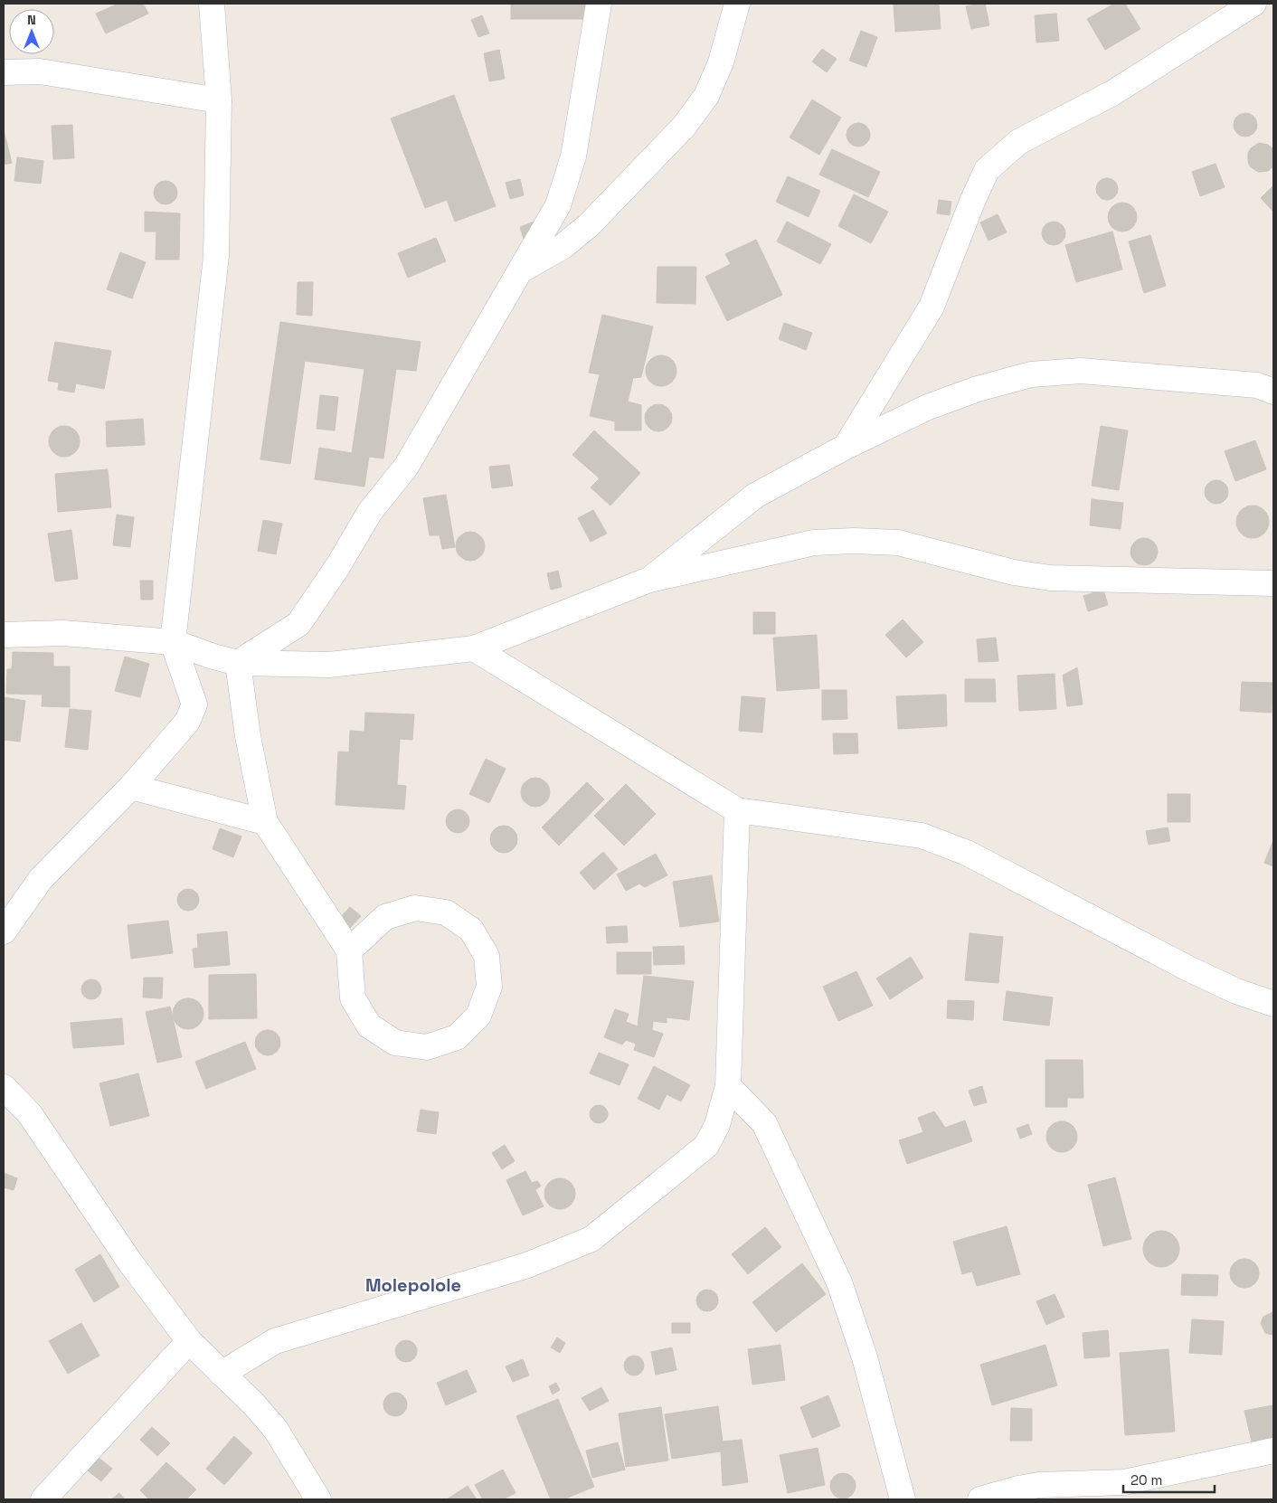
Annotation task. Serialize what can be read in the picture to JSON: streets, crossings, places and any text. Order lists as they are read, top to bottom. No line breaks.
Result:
{"districts":["Molepolole"],"scale_bar":"20 m","north":"top"}
